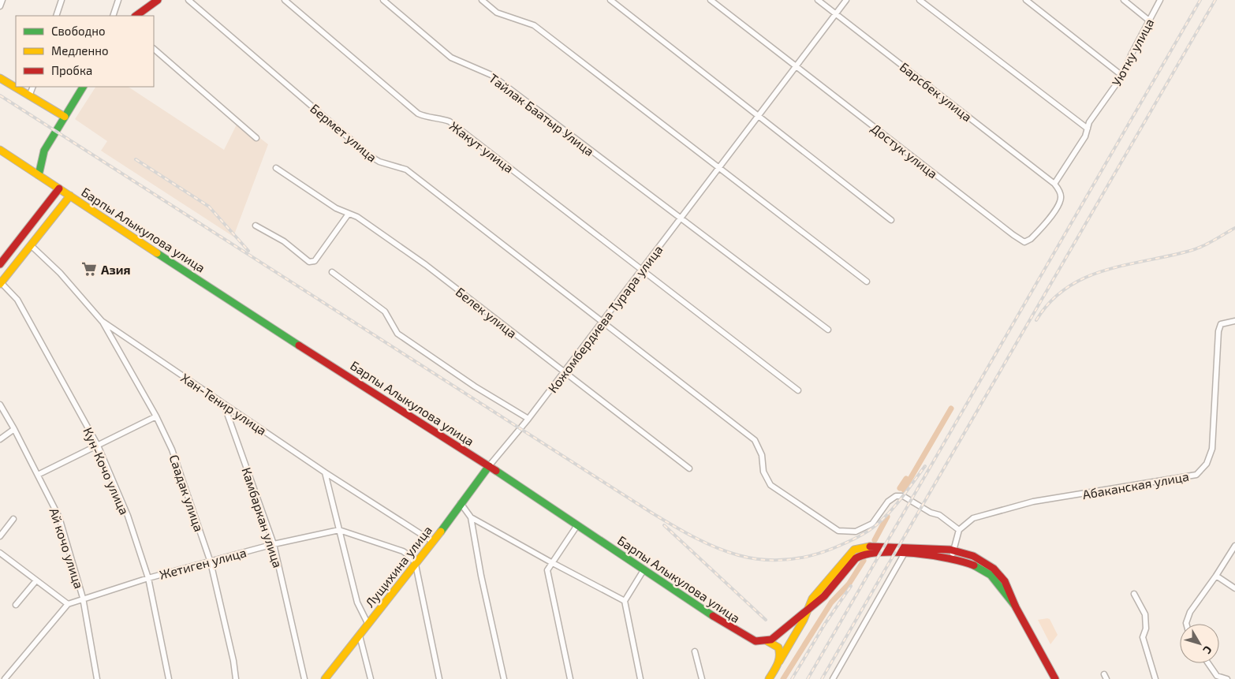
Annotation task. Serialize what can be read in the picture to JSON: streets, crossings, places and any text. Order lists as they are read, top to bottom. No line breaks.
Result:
{"streets":{"main road":["Барпы Алыкулова улица","Лущихина улица"],"street":["Уютку улица","Барсбек улица","Тайлак Баатыр Улица","Бермет улица","Жакут улица","Достук улица","Белек улица","Кожомбердиева Турара улица","Хан-Тенир улица","Кун-Кочо улица","Абаканская улица","Саадак улица","Камбаркан улица","Ай кочо улица","Жетиген улица"]},"crossings":[["Уютку улица","Барсбек улица"],["Уютку улица","Достук улица"],["Барсбек улица","Достук улица"],["Барсбек улица","Кожомбердиева Турара улица"],["Тайлак Баатыр Улица","Кожомбердиева Турара улица"],["Бермет улица","Кожомбердиева Турара улица"],["Жакут улица","Кожомбердиева Турара улица"],["Достук улица","Кожомбердиева Турара улица"],["Барпы Алыкулова улица","Кожомбердиева Турара улица"],["Барпы Алыкулова улица","Лущихина улица"],["Белек улица","Кожомбердиева Турара улица"],["Кожомбердиева Турара улица","Лущихина улица"],["Хан-Тенир улица","Саадак улица"],["Хан-Тенир улица","Камбаркан улица"],["Хан-Тенир улица","Лущихина улица"],["Кун-Кочо улица","Жетиген улица"],["Саадак улица","Жетиген улица"],["Камбаркан улица","Жетиген улица"],["Ай кочо улица","Жетиген улица"]],"places":{"supermarket":["Азия"]},"legend":["Свободно","Медленно","Пробка"],"north":"bottom right"}
